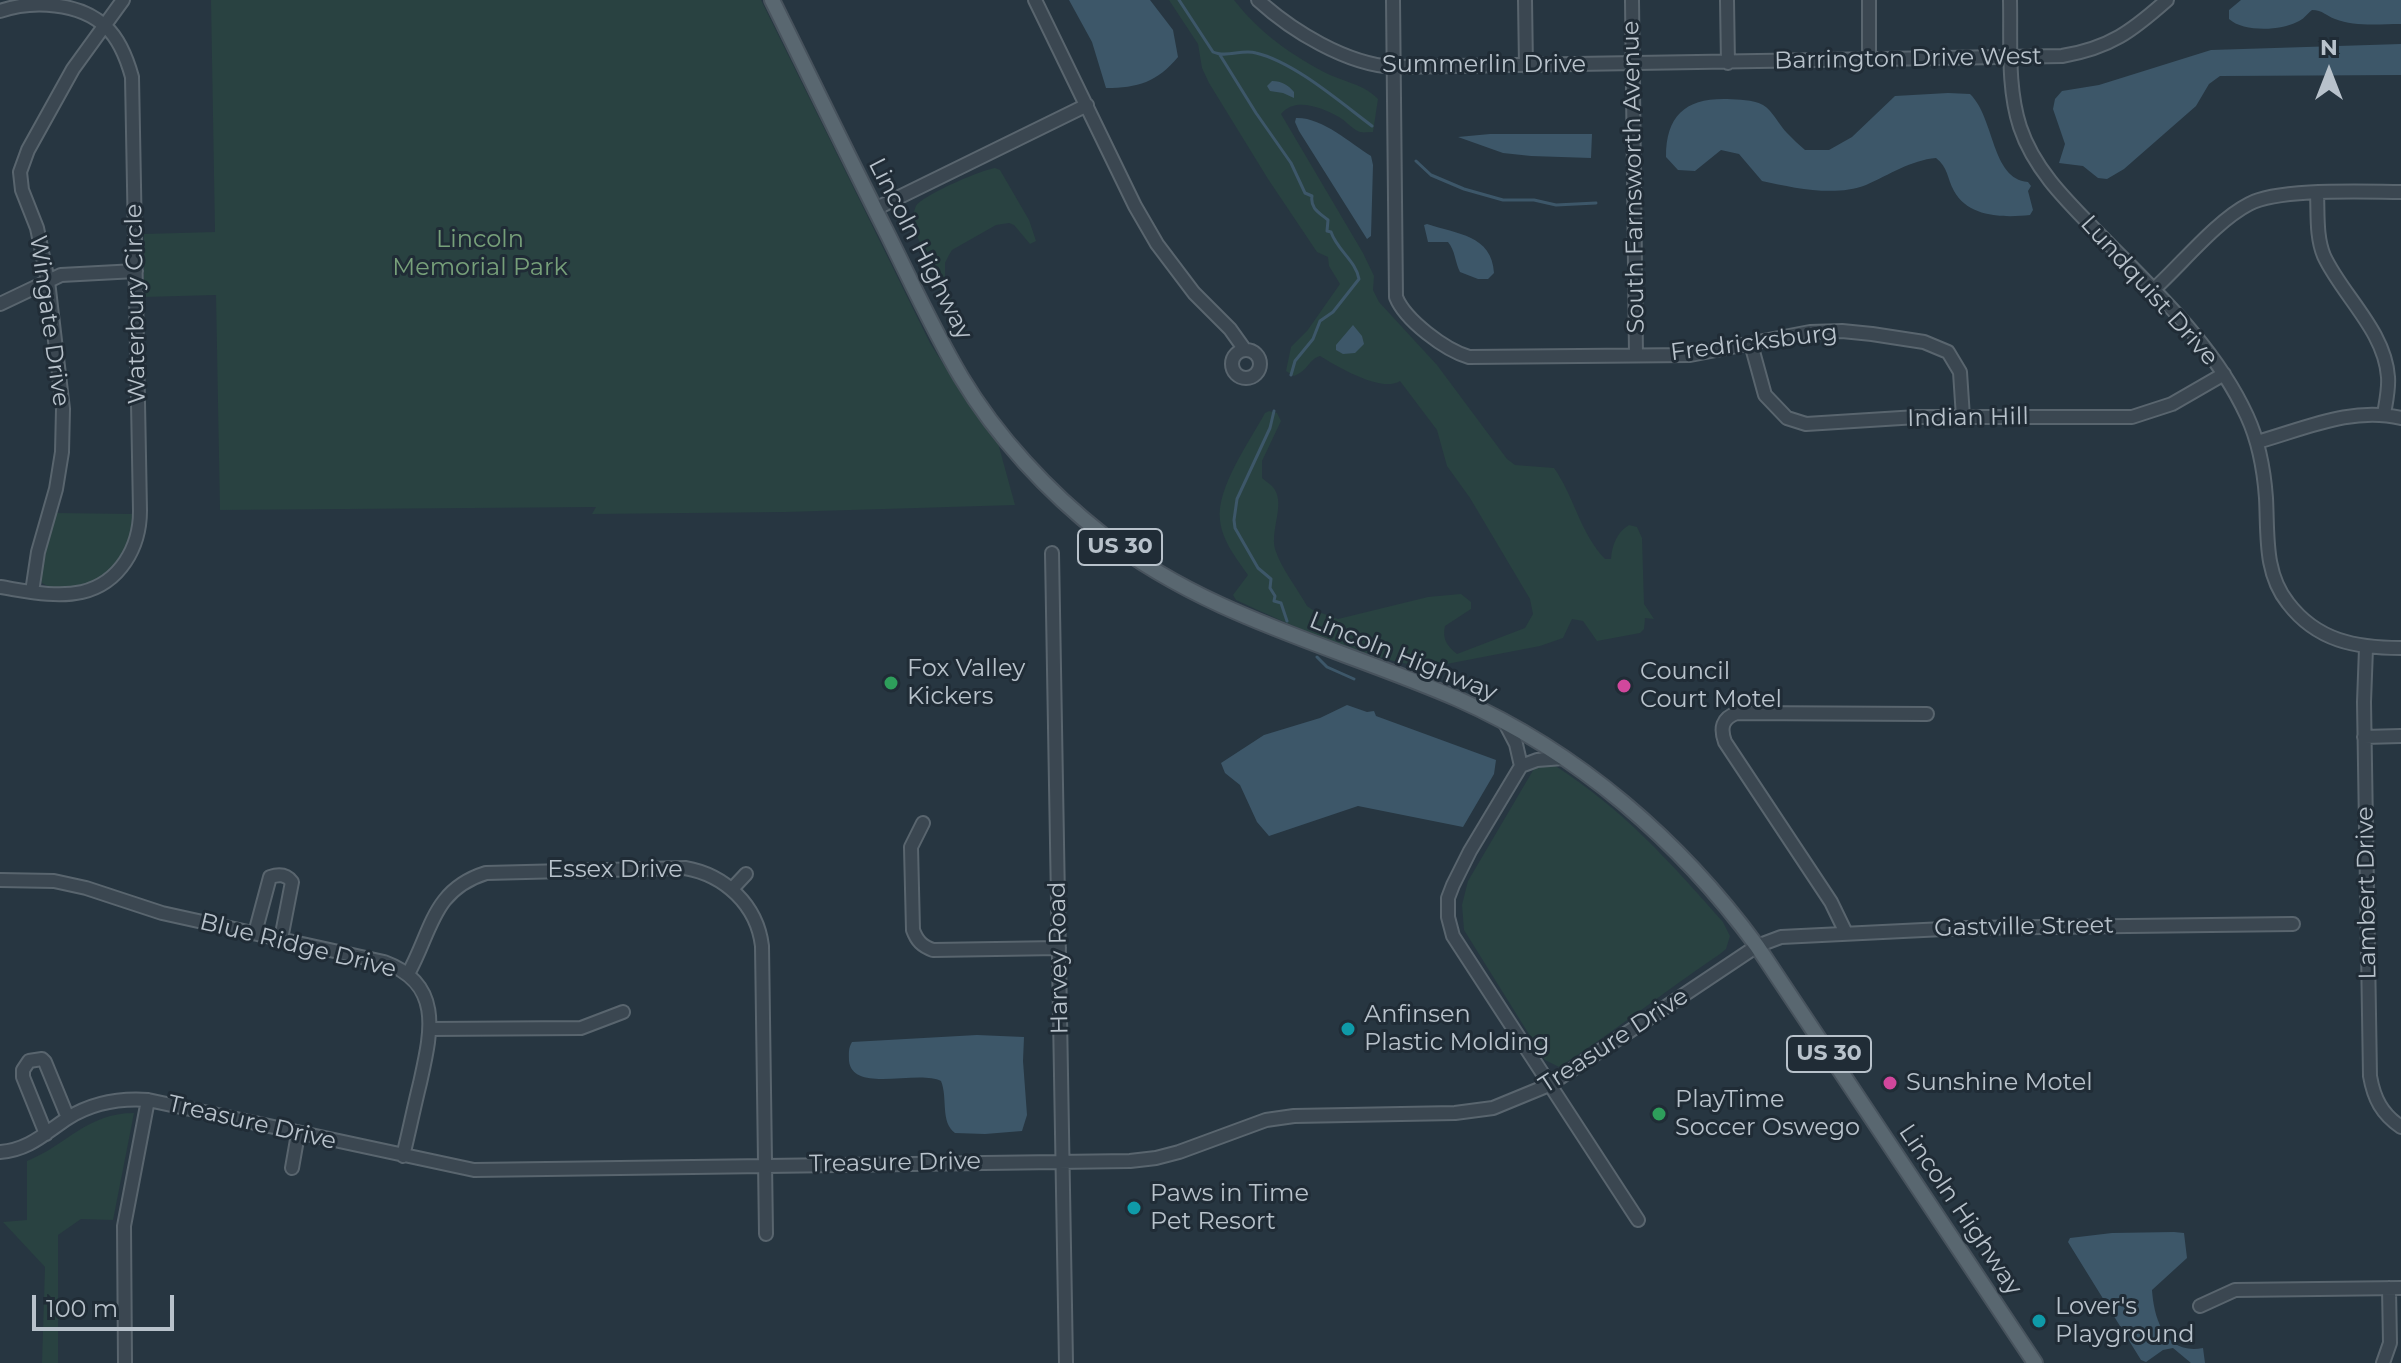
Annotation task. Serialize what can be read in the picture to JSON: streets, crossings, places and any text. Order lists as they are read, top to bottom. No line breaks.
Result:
{"streets":{"main road":["Lincoln Highway","US 30"],"street":["Barrington Drive West","Summerlin Drive","South Farnsworth Avenue","Lundquist Drive","Waterbury Circle","Wingate Drive","Fredricksburg","Indian Hill","Essex Drive","Lambert Drive","Gastville Street","Blue Ridge Drive","Harvey Road","Treasure Drive"]},"crossings":[["Barrington Drive West","Summerlin Drive"],["Barrington Drive West","South Farnsworth Avenue"],["Barrington Drive West","Lundquist Drive"],["Summerlin Drive","South Farnsworth Avenue"],["Summerlin Drive","Fredricksburg"],["South Farnsworth Avenue","Fredricksburg"],["Lincoln Highway","Gastville Street"],["Lincoln Highway","Treasure Drive"],["Lundquist Drive","Indian Hill"],["Lundquist Drive","Lambert Drive"],["Waterbury Circle","Wingate Drive"],["Fredricksburg","Indian Hill"],["Essex Drive","Blue Ridge Drive"],["Essex Drive","Treasure Drive"],["Gastville Street","Treasure Drive"],["Blue Ridge Drive","Treasure Drive"],["Harvey Road","Treasure Drive"]],"parks":["Lincoln Memorial Park"],"places":["Fox Valley Kickers","Council Court Motel","Anfinsen Plastic Molding","Sunshine Motel","PlayTime Soccer Oswego","Paws in Time Pet Resort","Lover's Playground"],"scale_bar":"100 m","north":"top"}
